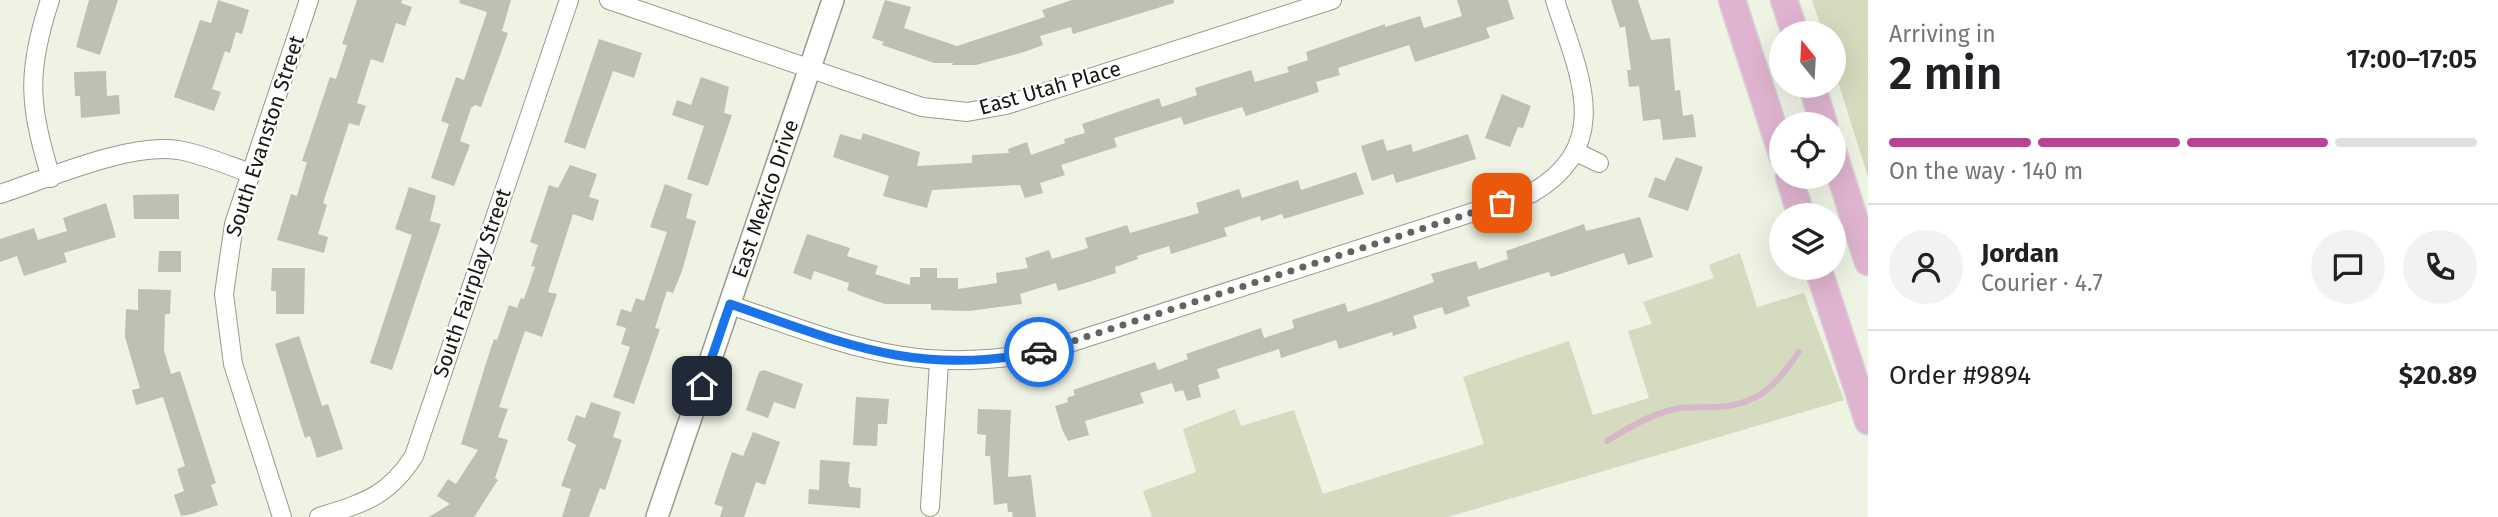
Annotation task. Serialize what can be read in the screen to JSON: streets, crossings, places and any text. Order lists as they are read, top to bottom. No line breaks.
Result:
{"streets":{"street":["East Utah Place","South Evanston Street","East Mexico Drive","South Fairplay Street"]},"crossings":[["East Utah Place","East Mexico Drive"]],"north":"top","page":{"heading":["2 min","Arriving in","17:00–17:05"],"panel":["Jordan","Courier · 4.7","Order #9894","$20.89"],"bar":"On the way · 140 m"}}
